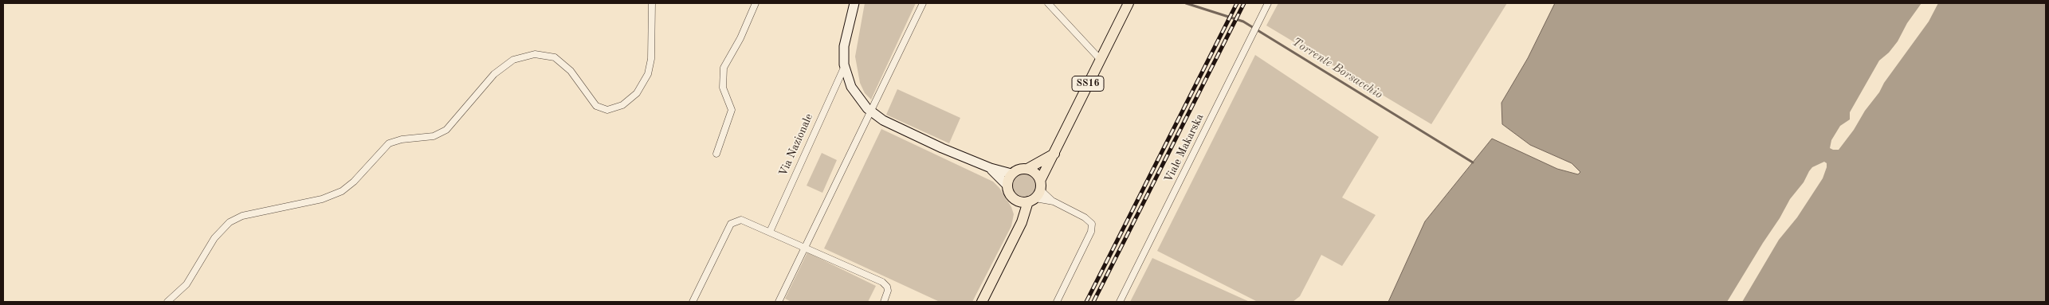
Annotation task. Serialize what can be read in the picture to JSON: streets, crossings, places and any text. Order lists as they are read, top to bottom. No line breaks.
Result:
{"streets":{"main road":["SS16"],"street":["Via Nazionale","Viale Makarska"]},"water":["Torrente Borsacchio"]}
